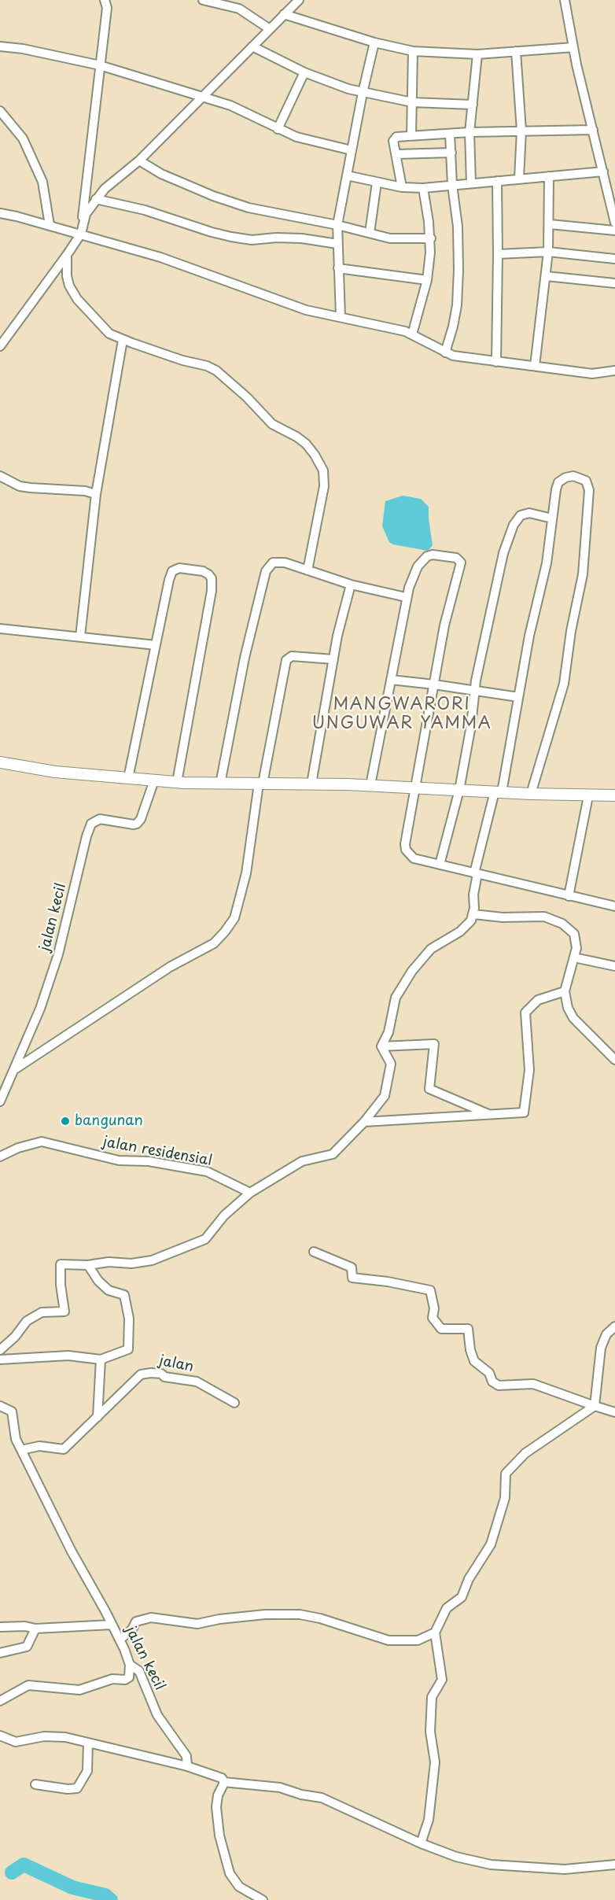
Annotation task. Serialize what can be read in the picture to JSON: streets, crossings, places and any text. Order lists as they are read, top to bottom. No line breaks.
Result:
{"streets":{"street":["jalan kecil","jalan residensial","jalan"]},"crossings":[["jalan kecil","jalan"]],"districts":["MANGWARORI UNGUWAR YAMMA"],"places":["bangunan"]}
